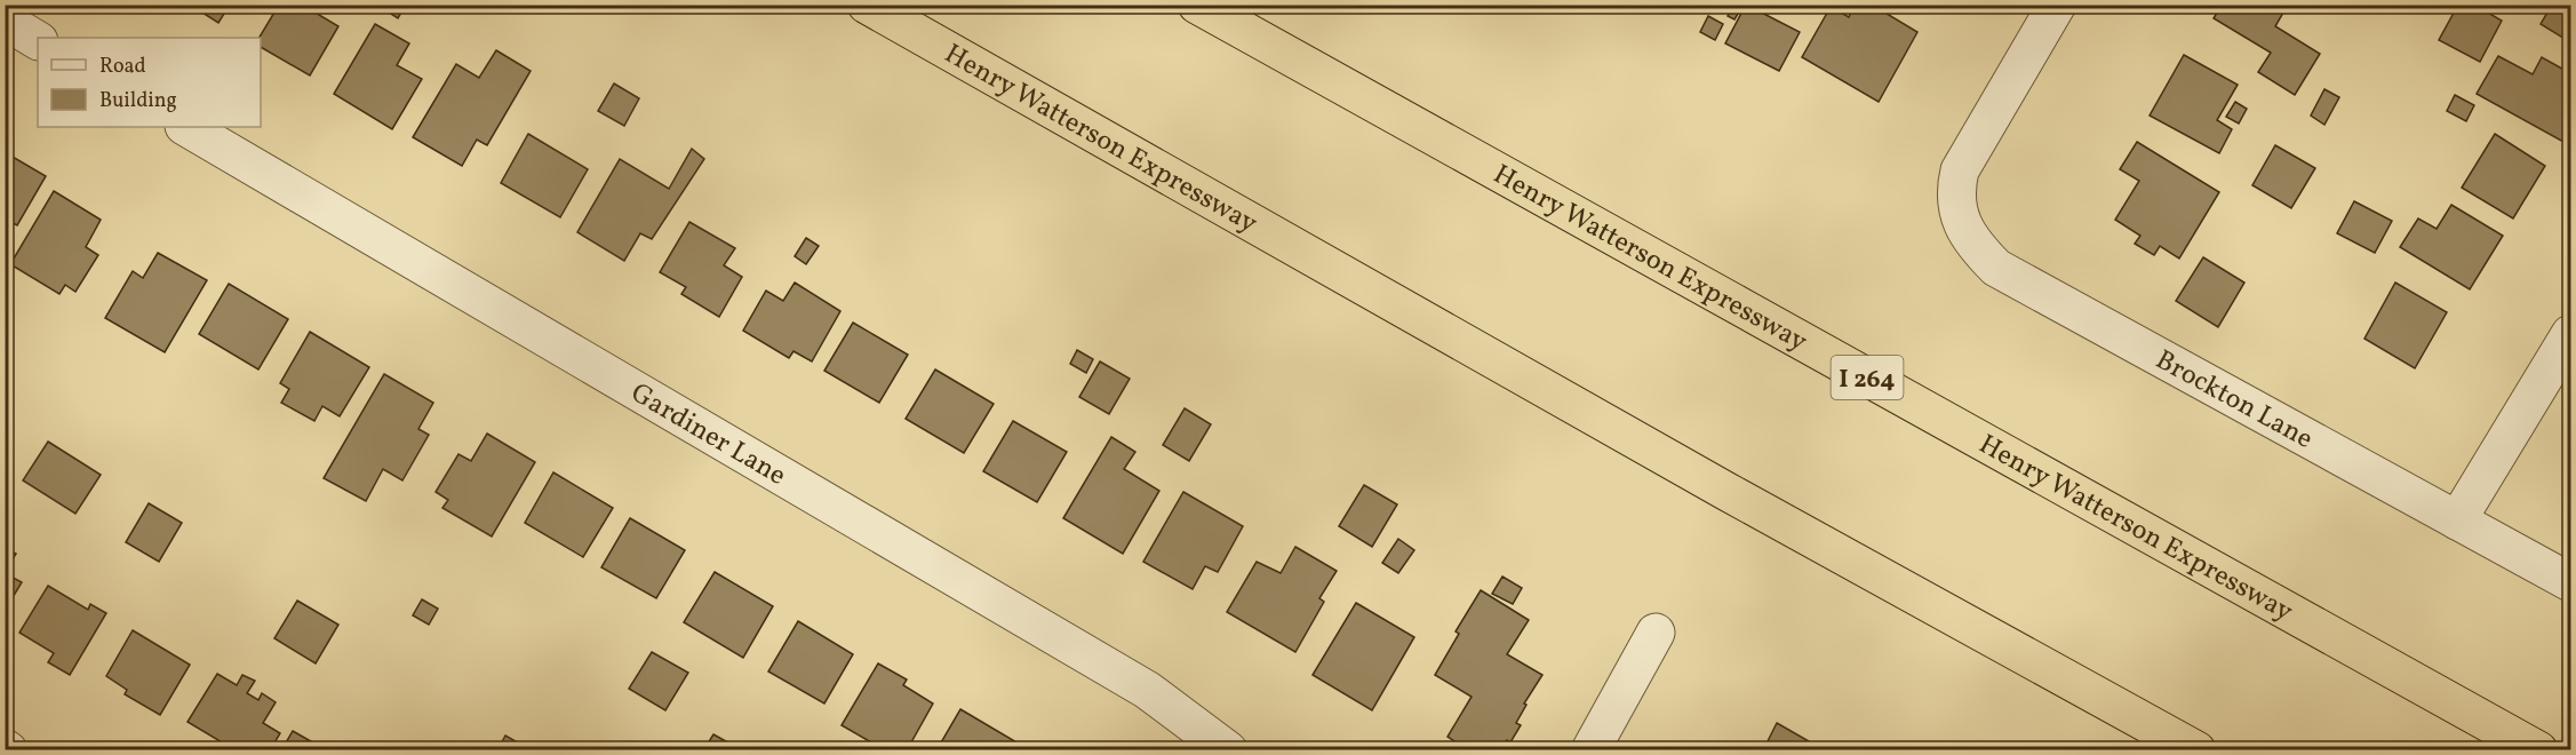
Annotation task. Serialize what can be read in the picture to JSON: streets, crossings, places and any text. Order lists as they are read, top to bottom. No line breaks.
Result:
{"streets":{"highway":["Henry Watterson Expressway","I 264"],"street":["Brockton Lane","Gardiner Lane"]},"legend":["Road","Building"]}
